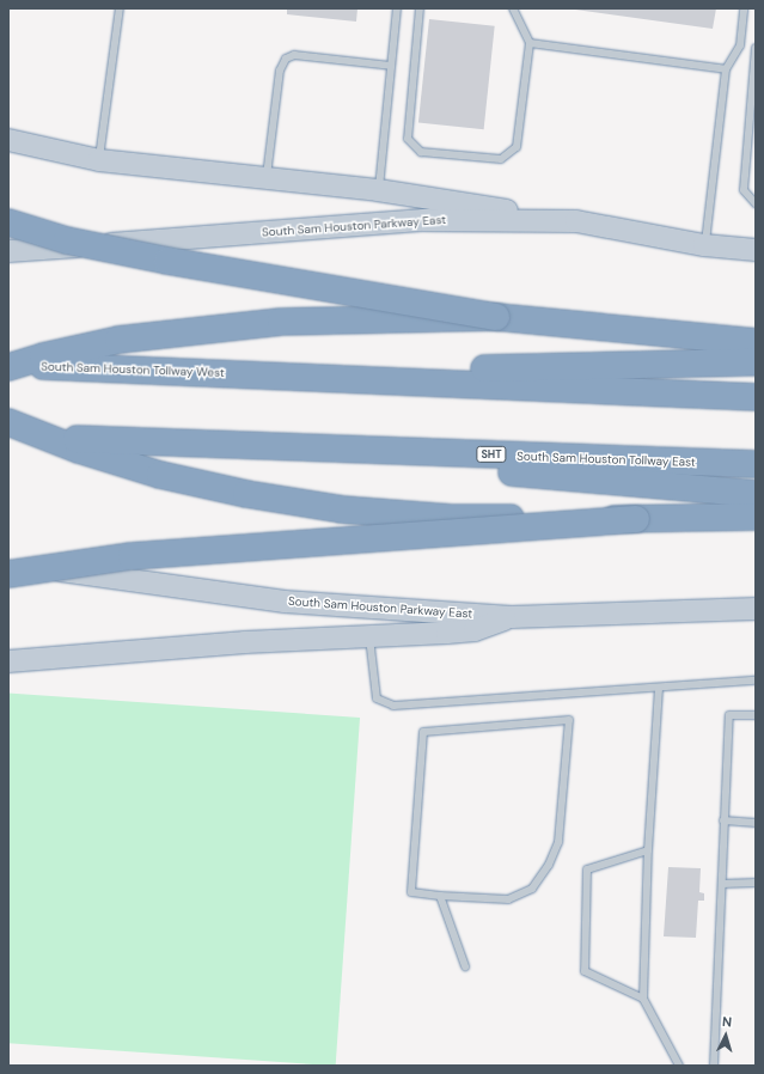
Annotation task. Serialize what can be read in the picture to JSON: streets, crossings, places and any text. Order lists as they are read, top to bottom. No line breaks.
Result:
{"streets":{"highway":["South Sam Houston Tollway West","SHT","South Sam Houston Tollway East"],"main road":["South Sam Houston Parkway East"]},"crossings":[["SHT","South Sam Houston Tollway East"]],"north":"top"}
